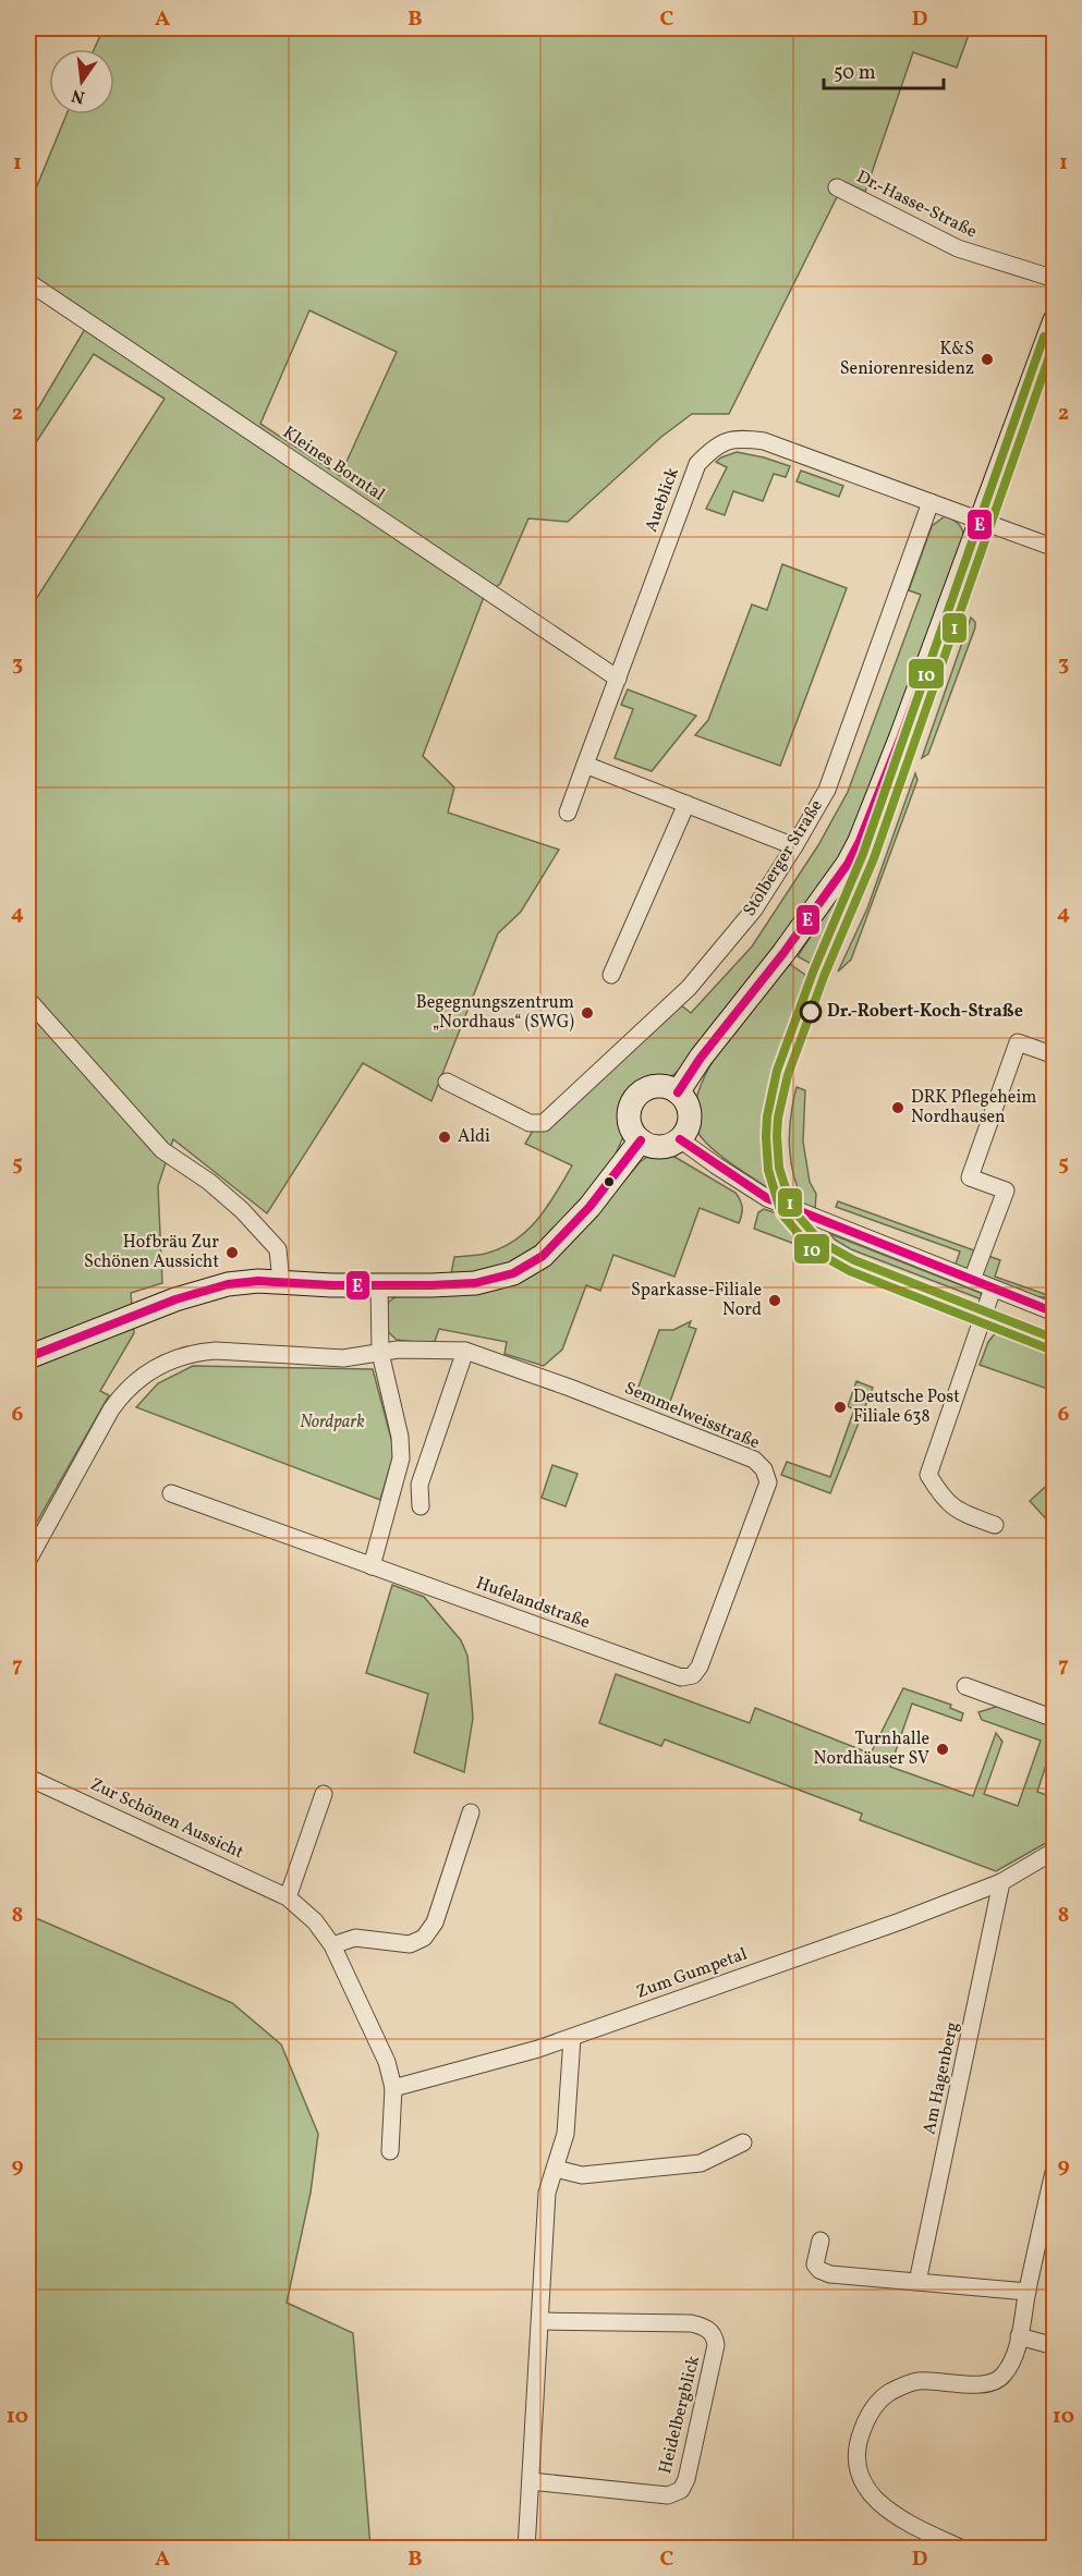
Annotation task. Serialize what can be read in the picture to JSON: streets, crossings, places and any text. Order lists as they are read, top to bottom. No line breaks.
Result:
{"streets":{"street":["Dr.-Hasse-Straße","Kleines Borntal","Aueblick","Stolberger Straße","Semmelweisstraße","Hufelandstraße","Zur Schönen Aussicht","Zum Gumpetal","Am Hagenberg","Heidelbergblick"]},"crossings":[["Kleines Borntal","Aueblick"],["Aueblick","Stolberger Straße"],["Semmelweisstraße","Hufelandstraße"],["Zur Schönen Aussicht","Zum Gumpetal"],["Zum Gumpetal","Am Hagenberg"]],"parks":["Nordpark"],"places":["K&S Seniorenresidenz","Dr.-Robert-Koch-Straße","Begegnungszentrum „Nordhaus“ (SWG)","DRK Pflegeheim Nordhausen","Aldi","Hofbräu Zur Schönen Aussicht","Sparkasse-Filiale Nord","Deutsche Post Filiale 638","Turnhalle Nordhäuser SV"],"lines":["transit line E","transit line 10","transit line 1"],"scale_bar":"50 m","north":"bottom","grid":{"columns":["A","B","C","D"],"rows":["1","2","3","4","5","6","7","8","9","10"]}}
